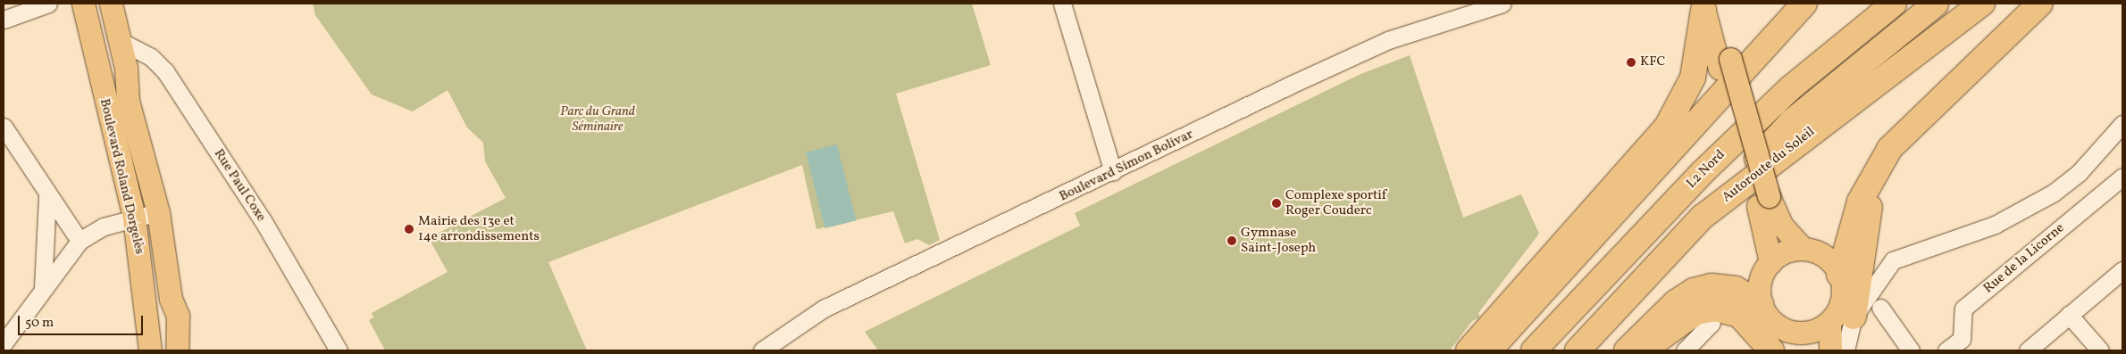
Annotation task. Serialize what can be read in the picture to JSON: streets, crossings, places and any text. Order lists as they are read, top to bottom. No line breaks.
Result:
{"streets":{"highway":["Autoroute du Soleil","L2 Nord"],"main road":["Boulevard Roland Dorgelès"],"street":["Boulevard Simon Bolivar","Rue Paul Coxe","Rue de la Licorne"]},"crossings":[["Boulevard Roland Dorgelès","Rue Paul Coxe"]],"parks":["Parc du Grand Séminaire"],"places":["KFC","Complexe sportif Roger Couderc","Mairie des 13e et 14e arrondissements","Gymnase Saint-Joseph"],"scale_bar":"50 m"}
